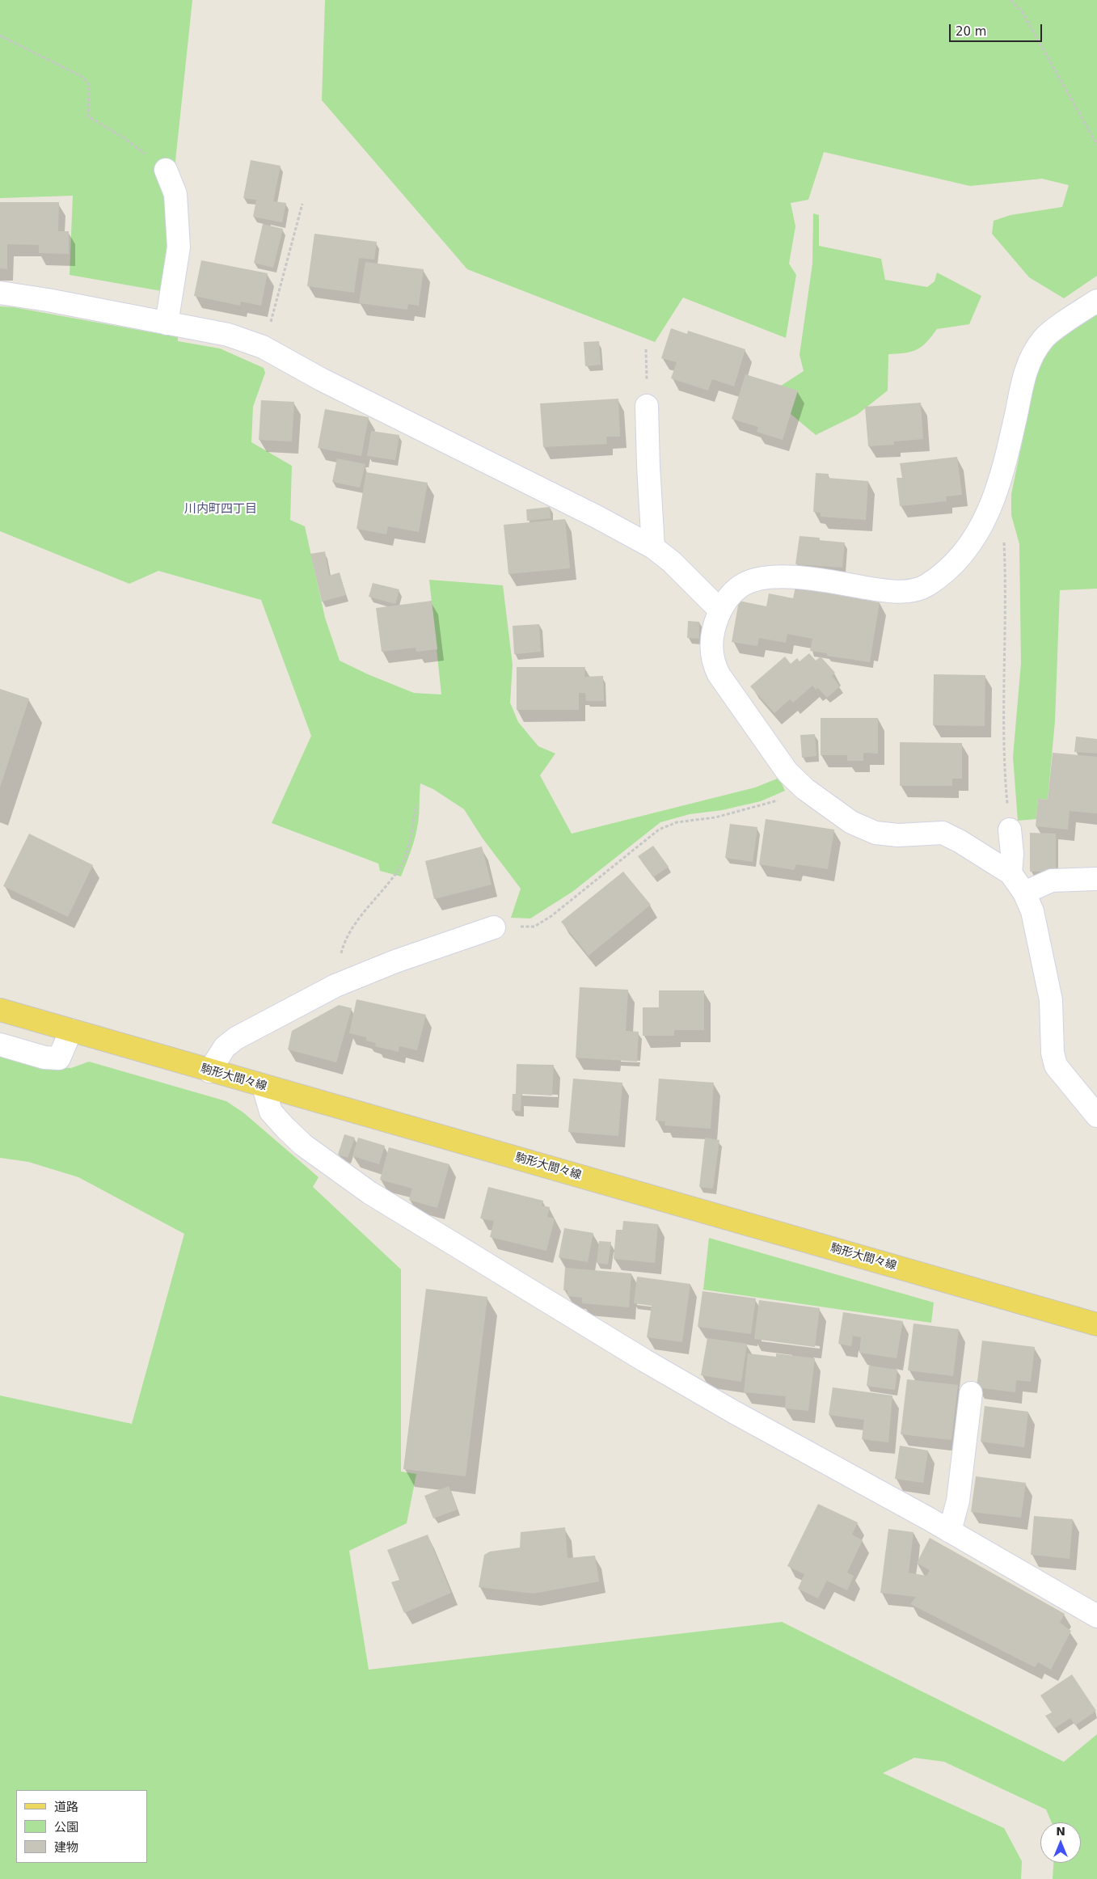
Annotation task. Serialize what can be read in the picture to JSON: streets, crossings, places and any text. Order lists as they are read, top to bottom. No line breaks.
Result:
{"streets":{"main road":["駒形大間々線"]},"districts":["川内町四丁目"],"legend":["道路","公園","建物"],"scale_bar":"20 m","north":"top"}
